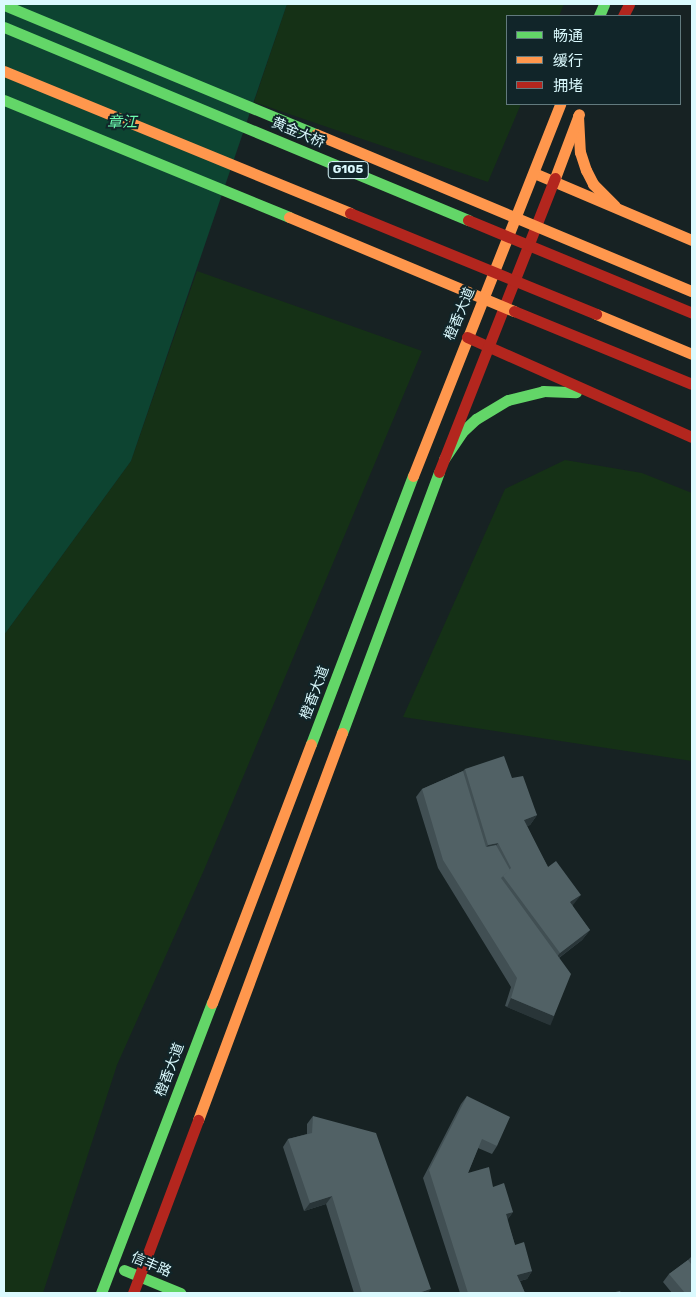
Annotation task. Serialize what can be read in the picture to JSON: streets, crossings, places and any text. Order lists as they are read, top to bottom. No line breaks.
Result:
{"streets":{"main road":["黄金大桥","G105","橙香大道","信丰路"]},"crossings":[["橙香大道","信丰路"]],"water":["章江"],"legend":["畅通","缓行","拥堵"]}
